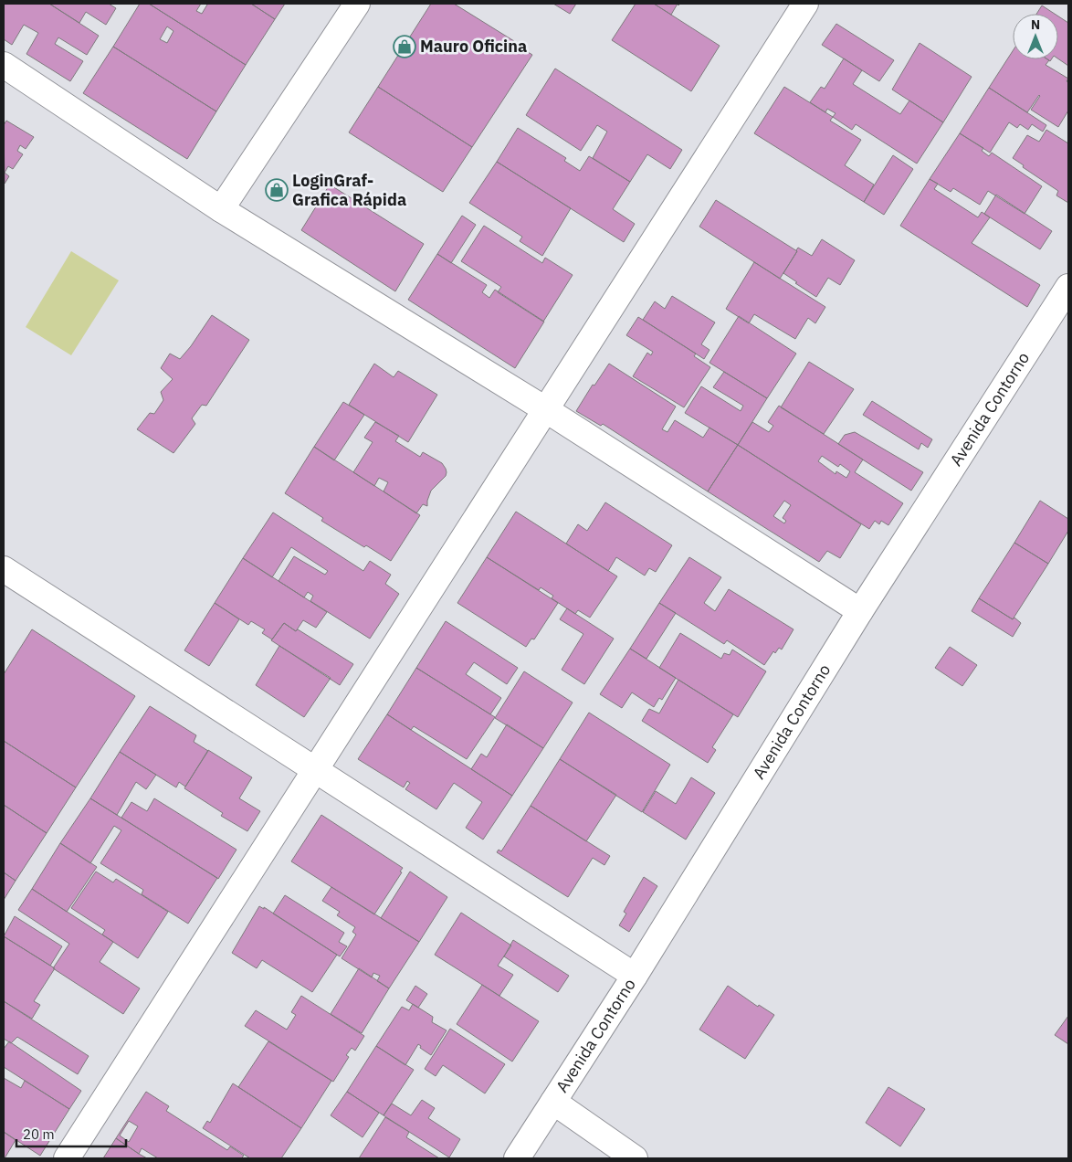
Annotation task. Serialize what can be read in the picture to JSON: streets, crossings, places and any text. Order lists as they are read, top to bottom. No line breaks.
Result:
{"streets":{"street":["Avenida Contorno"]},"places":{"shop":["Mauro Oficina","LoginGraf- Grafica Rápida"]},"scale_bar":"20 m","north":"top"}
